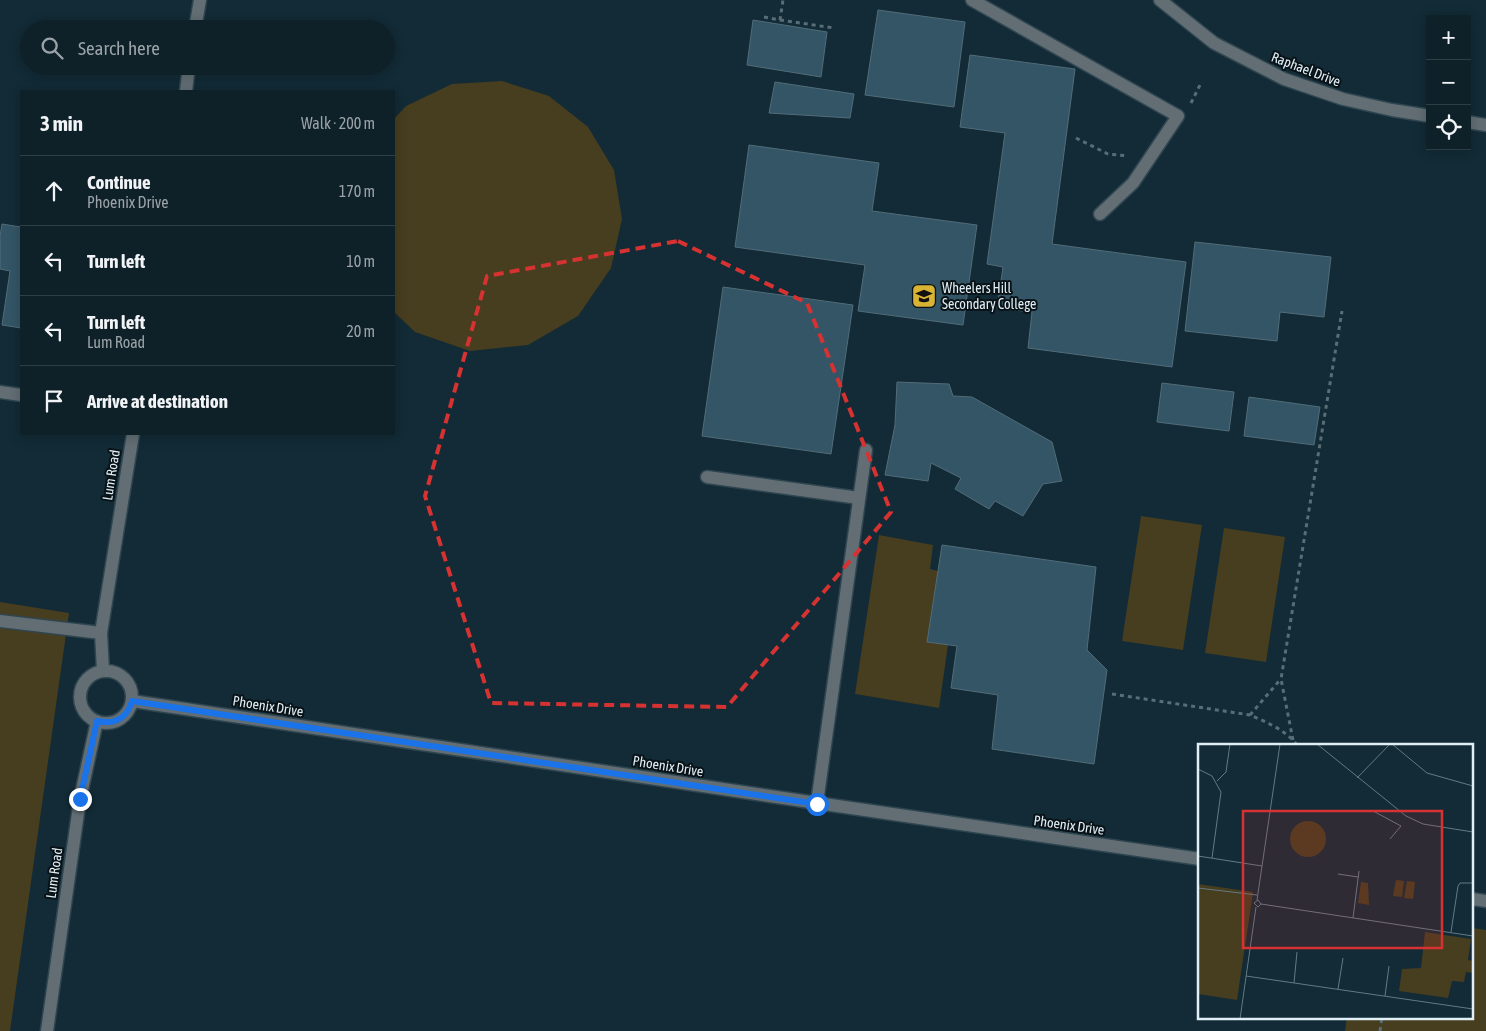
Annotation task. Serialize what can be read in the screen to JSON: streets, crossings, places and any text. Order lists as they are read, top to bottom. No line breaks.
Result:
{"streets":{"street":["Raphael Drive","Lum Road","Phoenix Drive"]},"crossings":[["Lum Road","Phoenix Drive"]],"places":{"school or university":["Wheelers Hill Secondary College"]},"page":{"map_buttons":["+","−"],"search":"Search here","heading":["3 min","Walk · 200 m"],"list":[["Continue","Phoenix Drive","170 m"],["Turn left","10 m"],["Turn left","Lum Road","20 m"],"Arrive at destination"]}}
